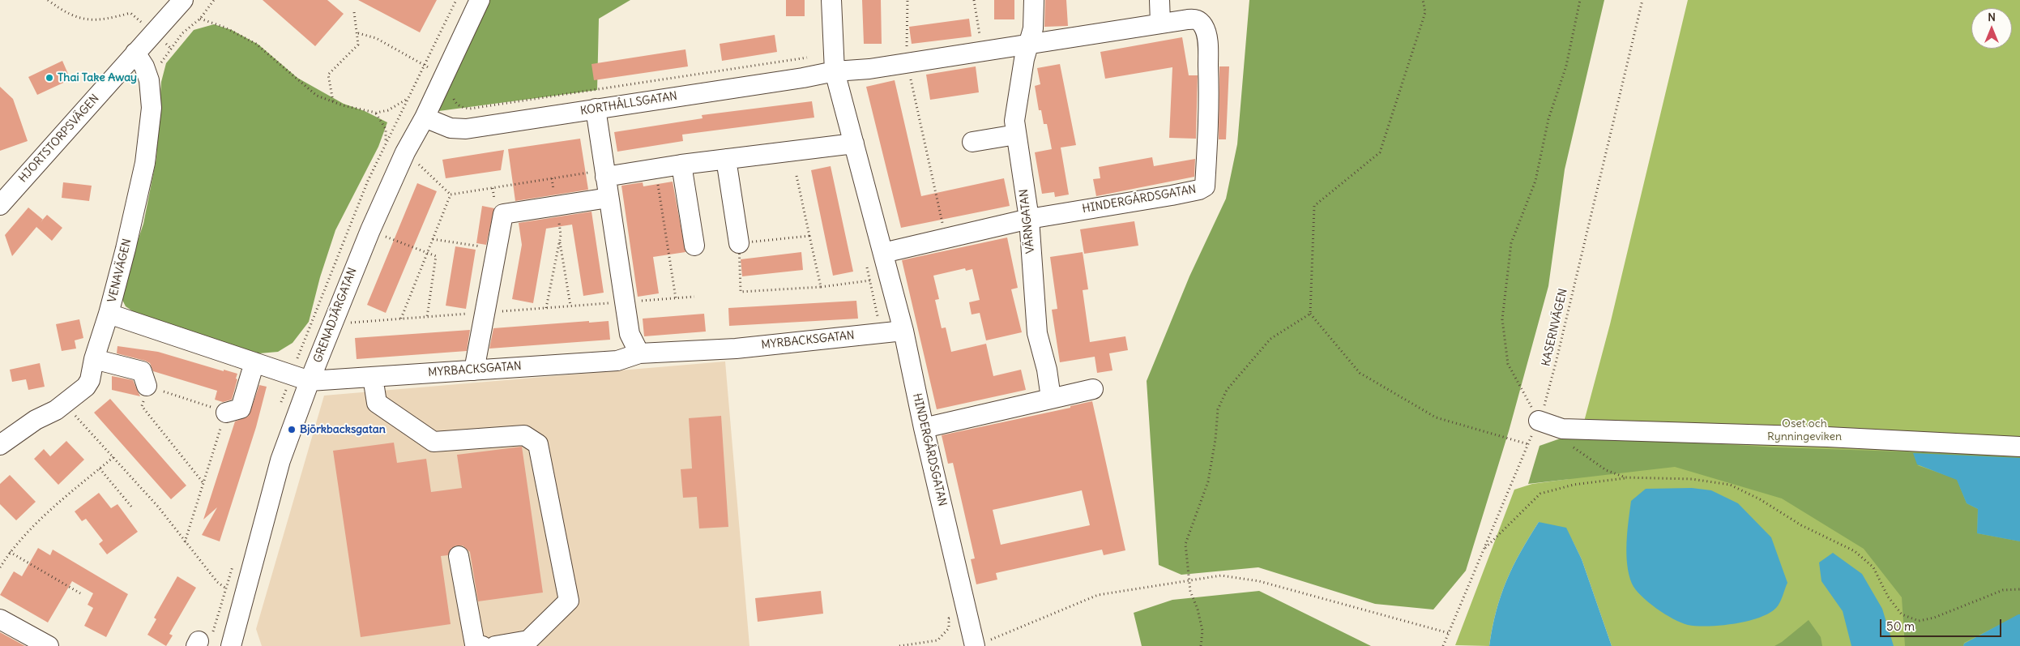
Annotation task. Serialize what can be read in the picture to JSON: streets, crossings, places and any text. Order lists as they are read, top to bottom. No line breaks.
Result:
{"streets":{"street":["KORTHÅLLSGATAN","HJORTSTORPSVÄGEN","HINDERGÅRDSGATAN","VÄRNGATAN","VENAVÄGEN","GRENADJÄRGATAN","MYRBACKSGATAN"],"path":["KASERNVÄGEN"]},"crossings":[["KORTHÅLLSGATAN","HINDERGÅRDSGATAN"],["KORTHÅLLSGATAN","GRENADJÄRGATAN"],["HJORTSTORPSVÄGEN","VENAVÄGEN"],["HINDERGÅRDSGATAN","VÄRNGATAN"],["HINDERGÅRDSGATAN","MYRBACKSGATAN"],["GRENADJÄRGATAN","MYRBACKSGATAN"]],"parks":["Oset och Rynningeviken"],"places":["Thai Take Away","Björkbacksgatan"],"scale_bar":"50 m","north":"top"}
